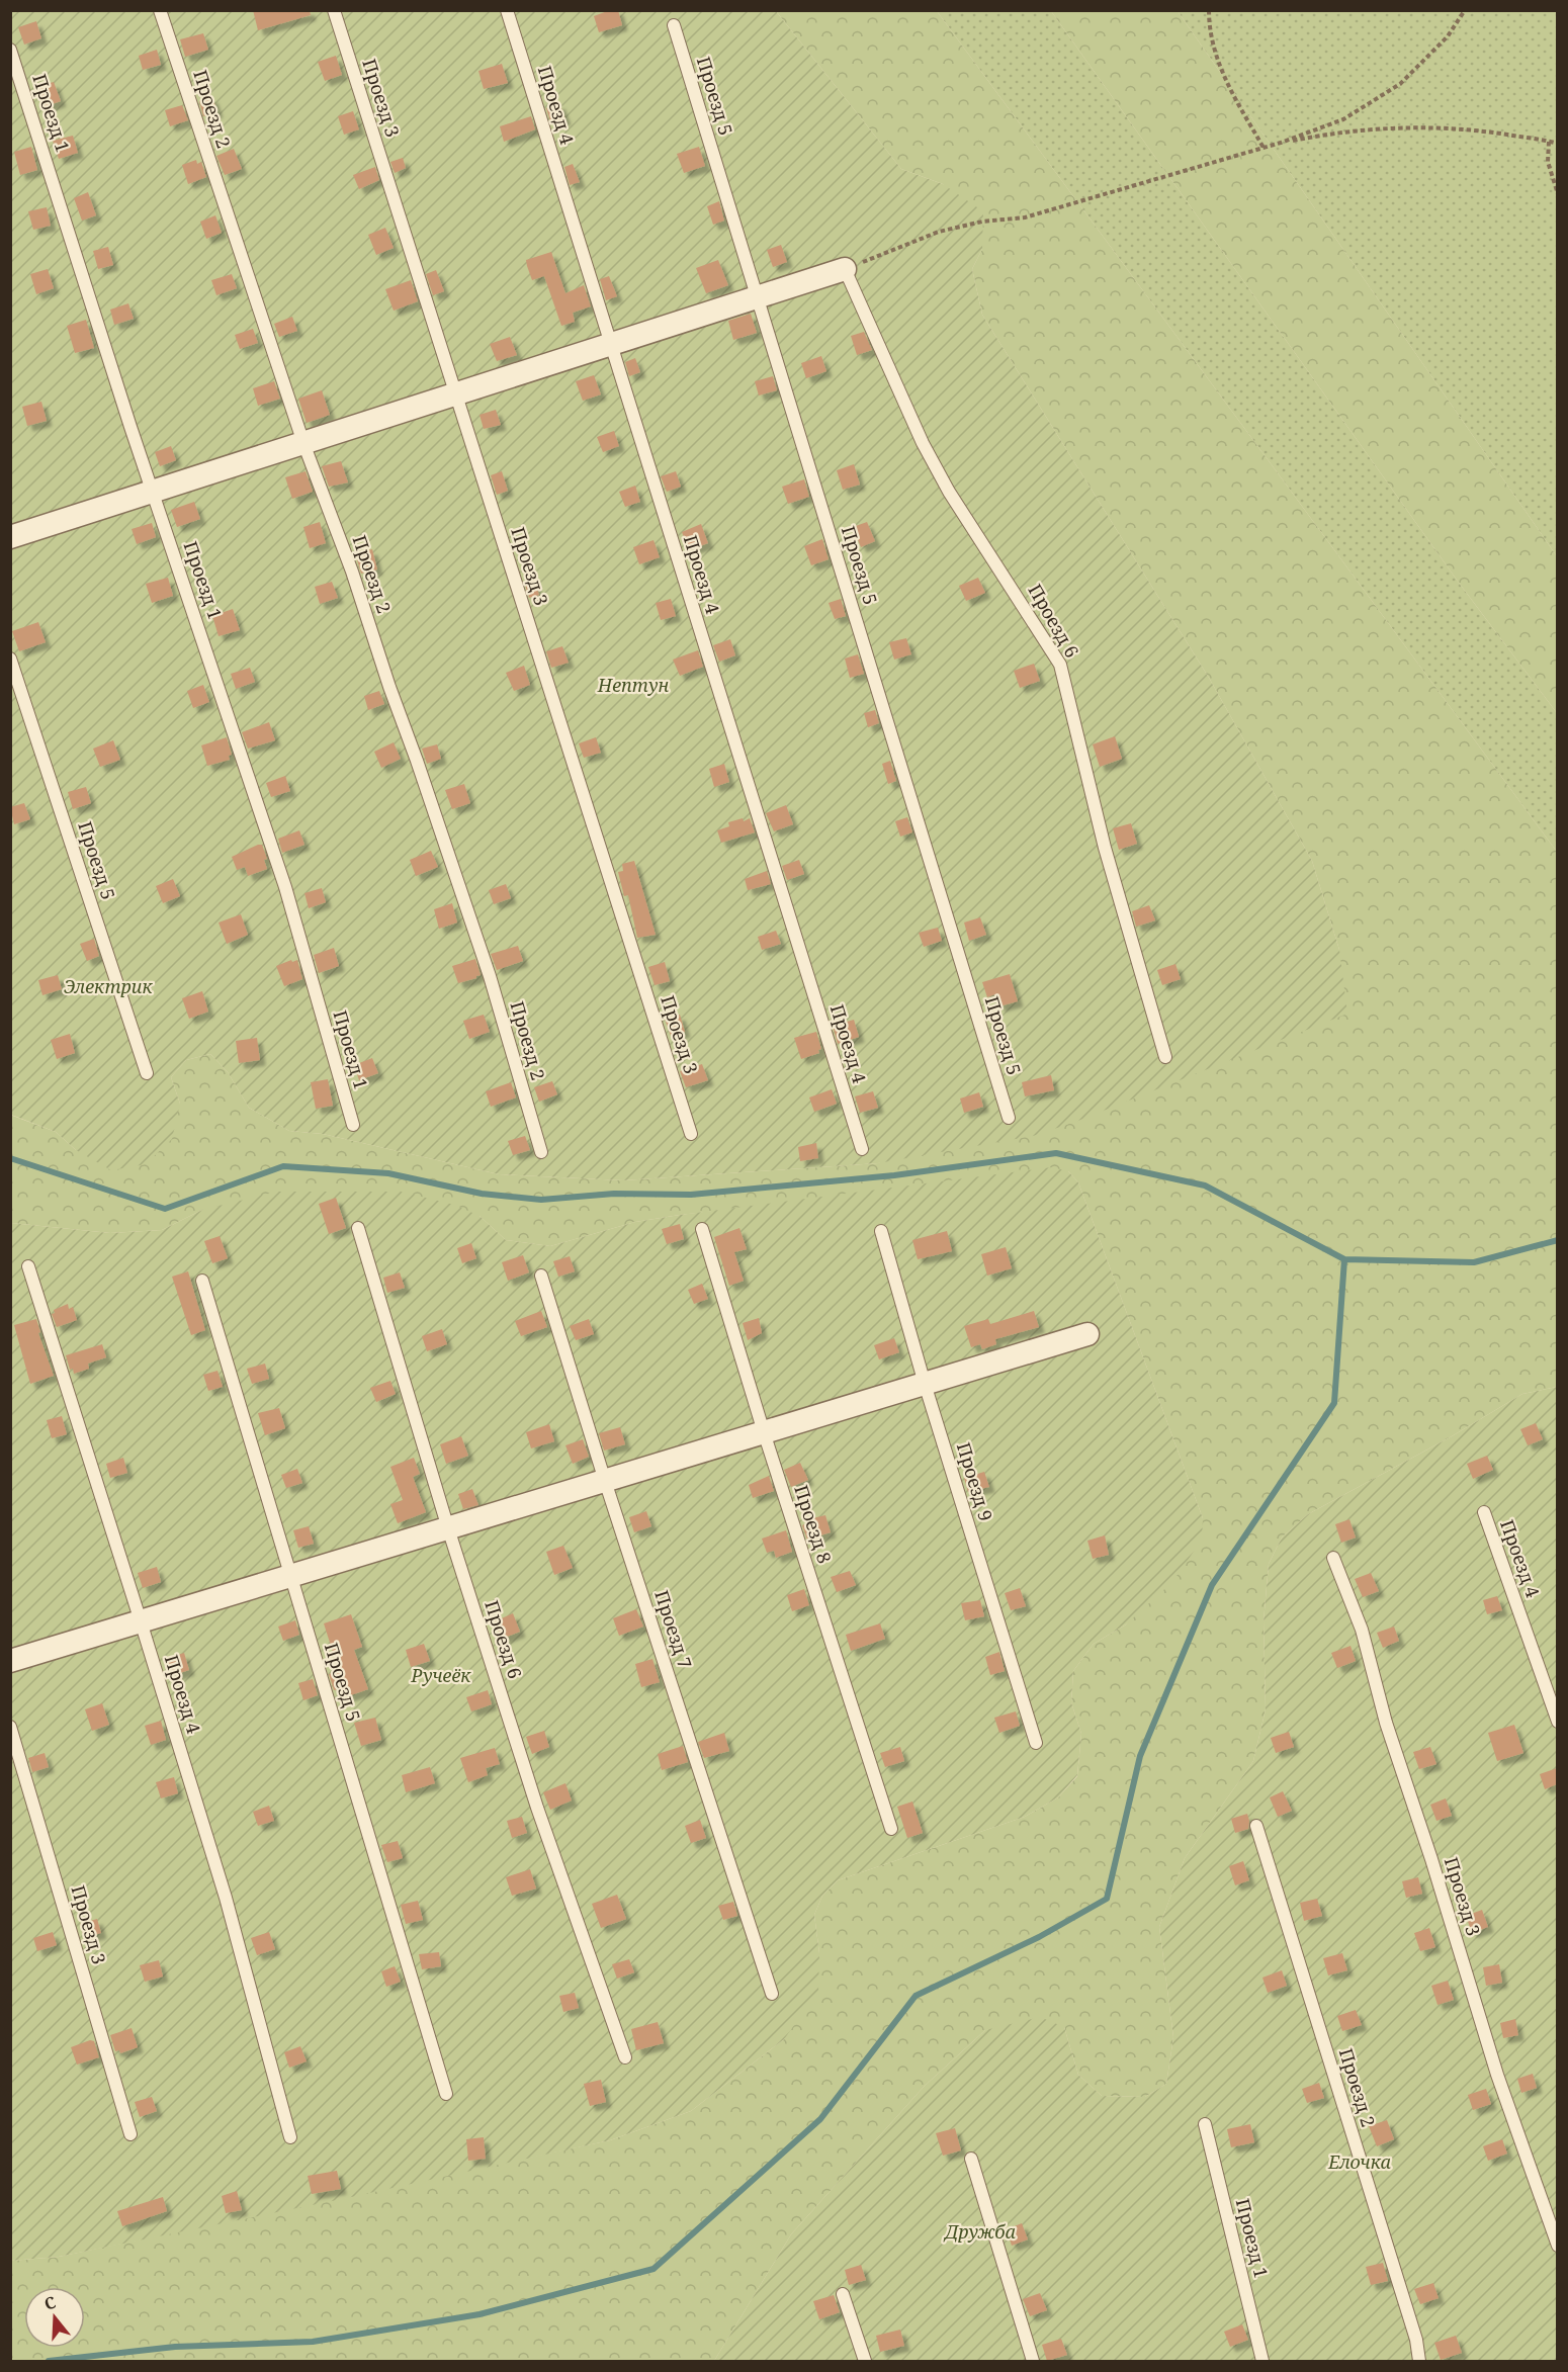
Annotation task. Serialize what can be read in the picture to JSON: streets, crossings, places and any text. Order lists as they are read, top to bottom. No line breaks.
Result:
{"streets":{"lane":["Проезд 5","Проезд 3","Проезд 4","Проезд 2","Проезд 1","Проезд 6","Проезд 9","Проезд 8","Проезд 7"]},"parks":["Нептун","Электрик","Ручеёк","Елочка","Дружба"],"north":"top"}
